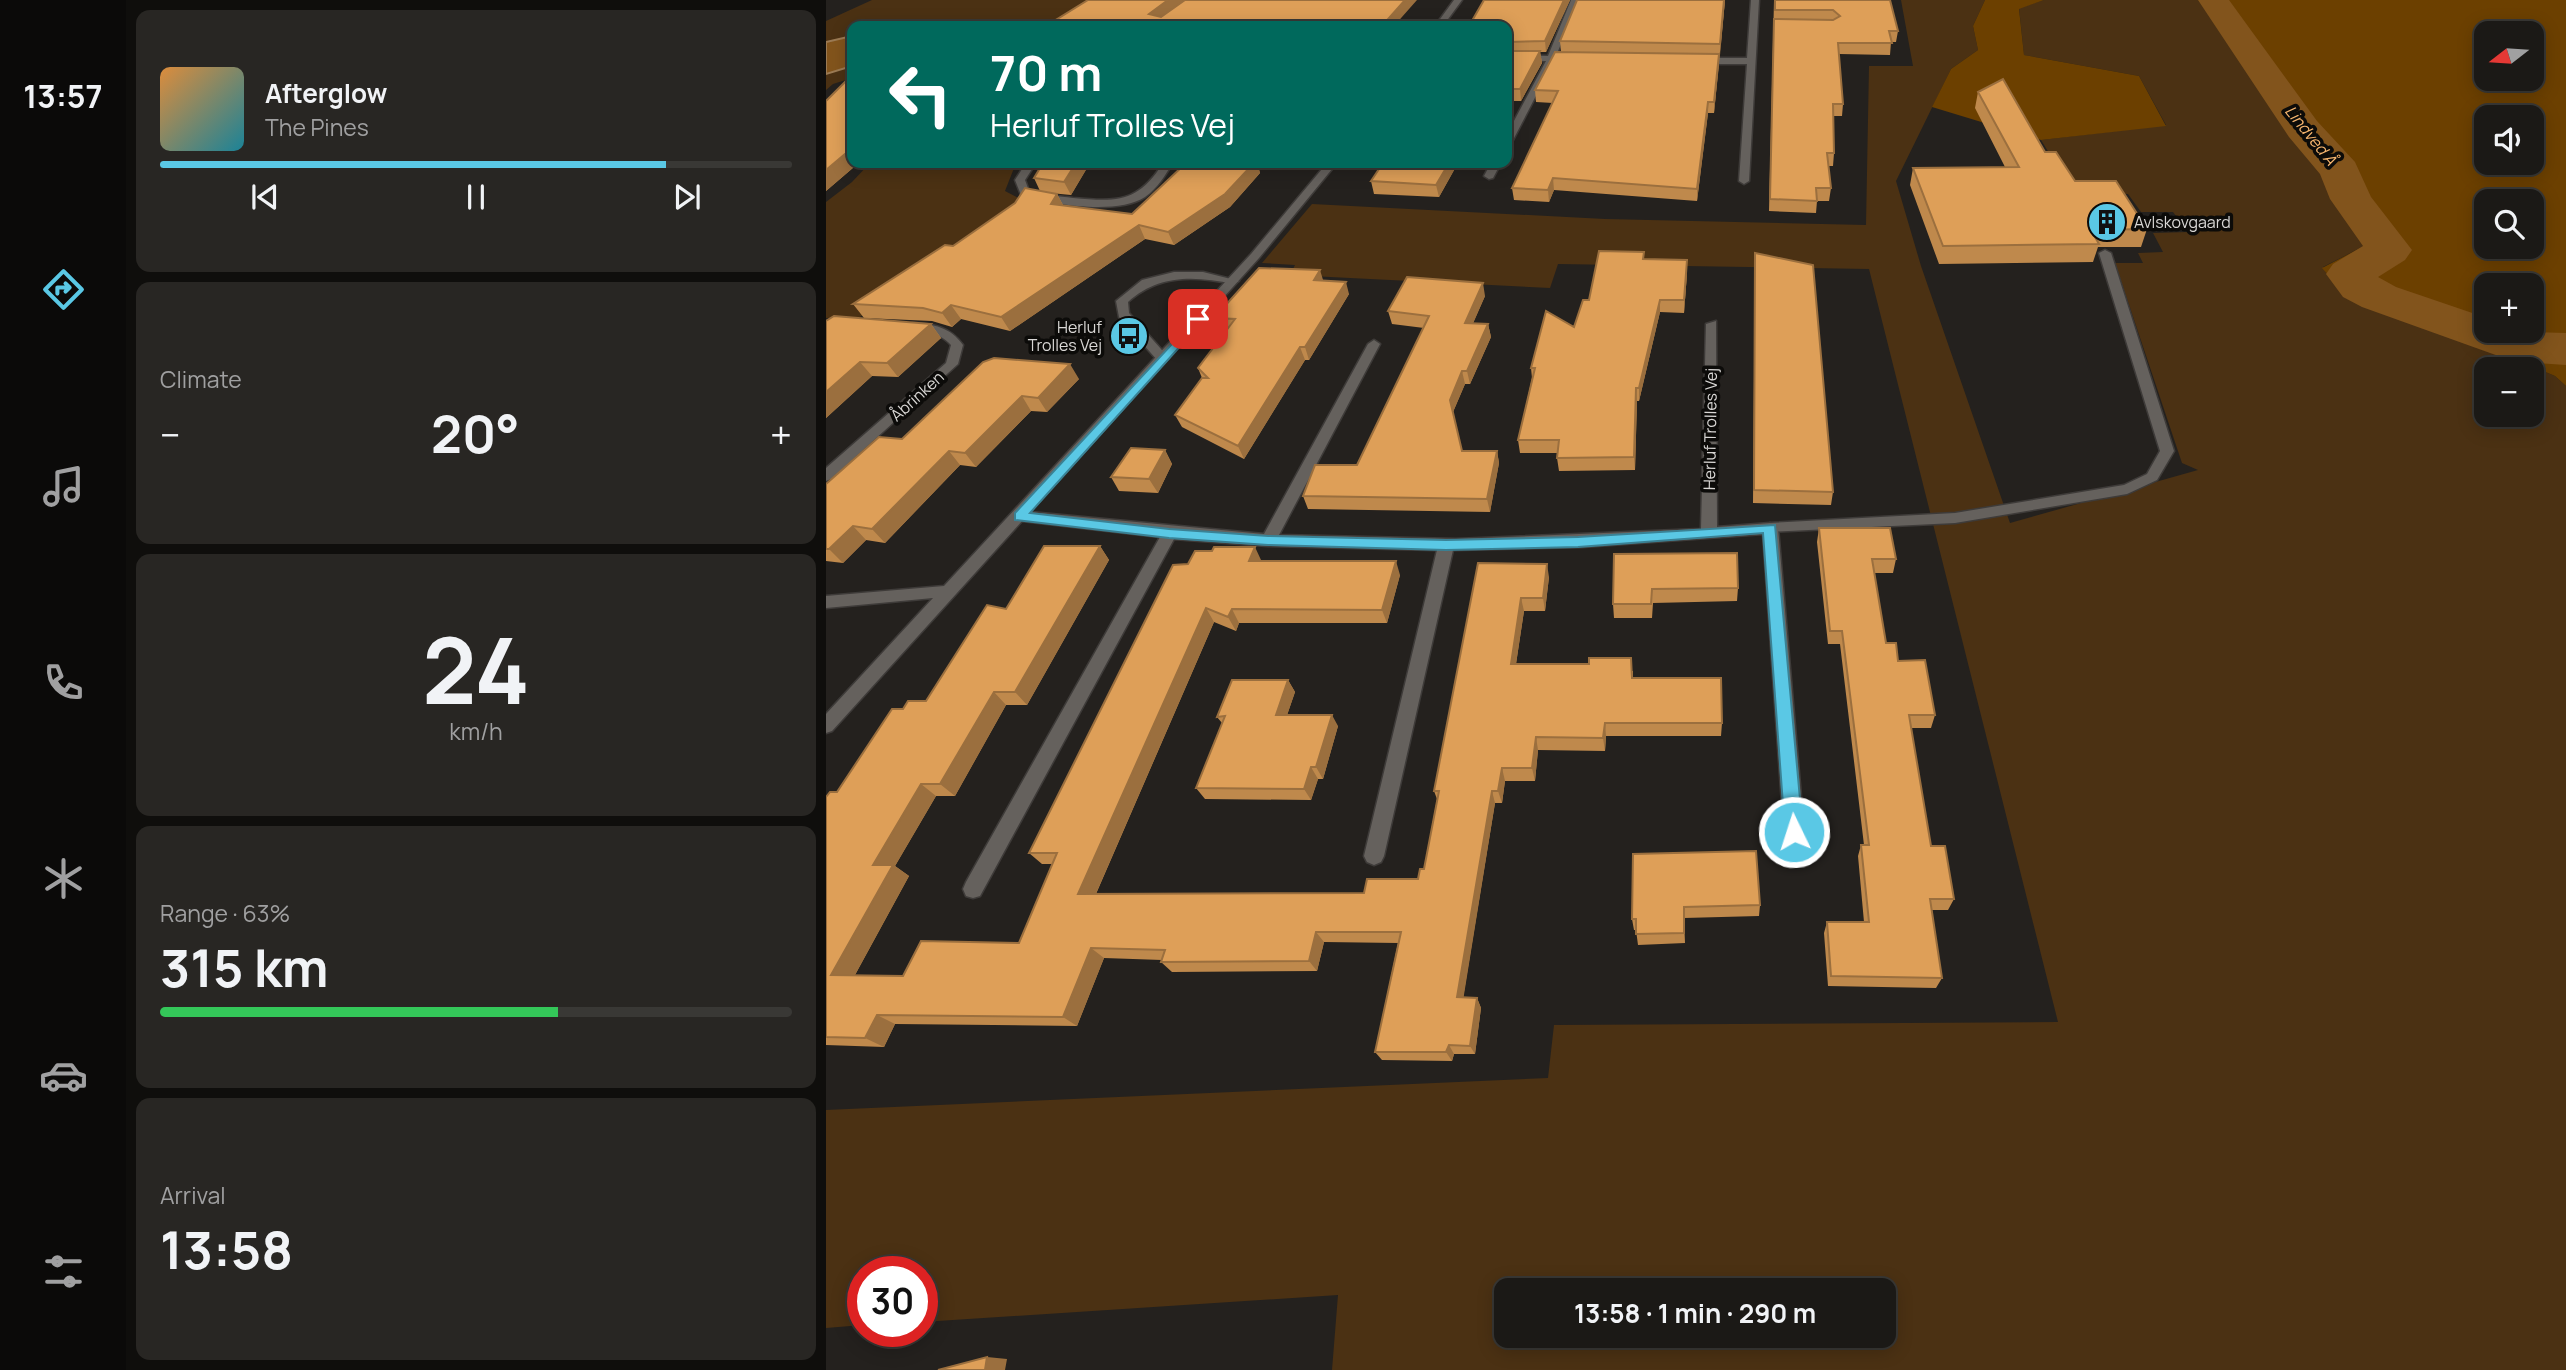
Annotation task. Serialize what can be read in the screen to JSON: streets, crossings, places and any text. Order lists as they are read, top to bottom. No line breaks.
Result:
{"streets":{"street":["Åbrinken","Herluf Trolles Vej"]},"water":["Lindved Å"],"places":{"building":["Avlskovgaard"],"bus stop":["Herluf Trolles Vej"]},"north":"left","page":{"tabs":"13:57","map_buttons":["+","−"],"turn":["70 m","Herluf Trolles Vej"],"song":["Afterglow","The Pines"],"tile":["Climate",["24","km/h"],["Range · 63%","315 km"],["Arrival","13:58"]],"heat":["−","20°","+"],"limit":"30","trip":"13:58 · 1 min · 290 m"}}
